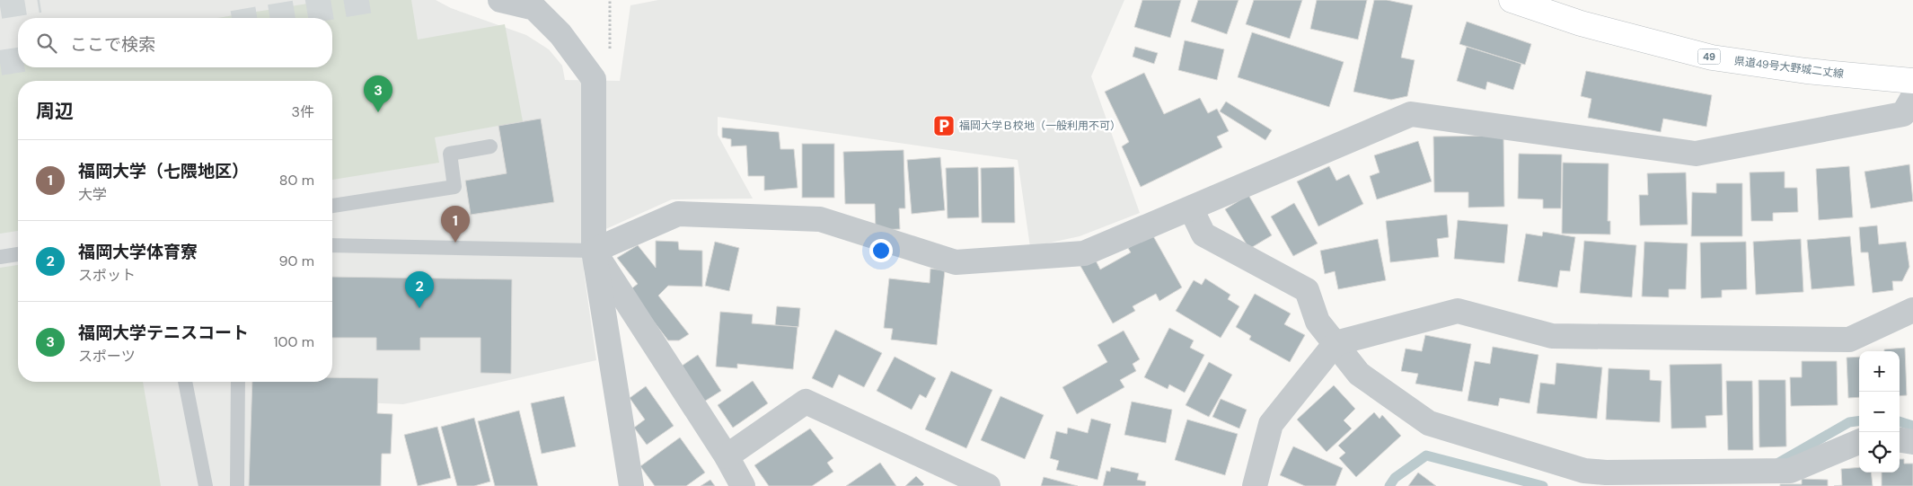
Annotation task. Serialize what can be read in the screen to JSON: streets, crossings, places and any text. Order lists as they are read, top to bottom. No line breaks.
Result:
{"streets":{"main road":["49","県道49号大野城二丈線"]},"places":{"parking":["福岡大学Ｂ校地（一般利用不可）"]},"page":{"search":"ここで検索","pins":["3","1","2"],"heading":["周辺","3件"],"list":[{"mark":"1","name":"福岡大学（七隈地区）","note":"大学","value":"80 m"},{"mark":"2","name":"福岡大学体育寮","note":"スポット","value":"90 m"},{"mark":"3","name":"福岡大学テニスコート","note":"スポーツ","value":"100 m"}],"map_buttons":["+","−"]}}
